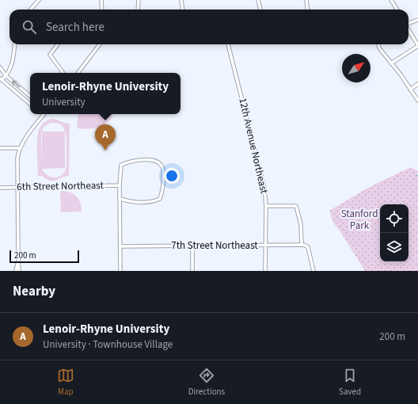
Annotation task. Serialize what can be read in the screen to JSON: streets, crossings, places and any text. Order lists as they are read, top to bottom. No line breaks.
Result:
{"streets":{"street":["12th Avenue Northeast","6th Street Northeast","7th Street Northeast"]},"crossings":[["12th Avenue Northeast","7th Street Northeast"]],"parks":["Stanford Park"],"scale_bar":"200 m","north":"top right","page":{"search":"Search here","popup":["Lenoir-Rhyne University","University"],"pins":"A","scale":"200 m","heading":"Nearby","list":[{"mark":"A","name":"Lenoir-Rhyne University","note":"University · Townhouse Village","value":"200 m"}],"nav":["Map","Directions","Saved"]}}
